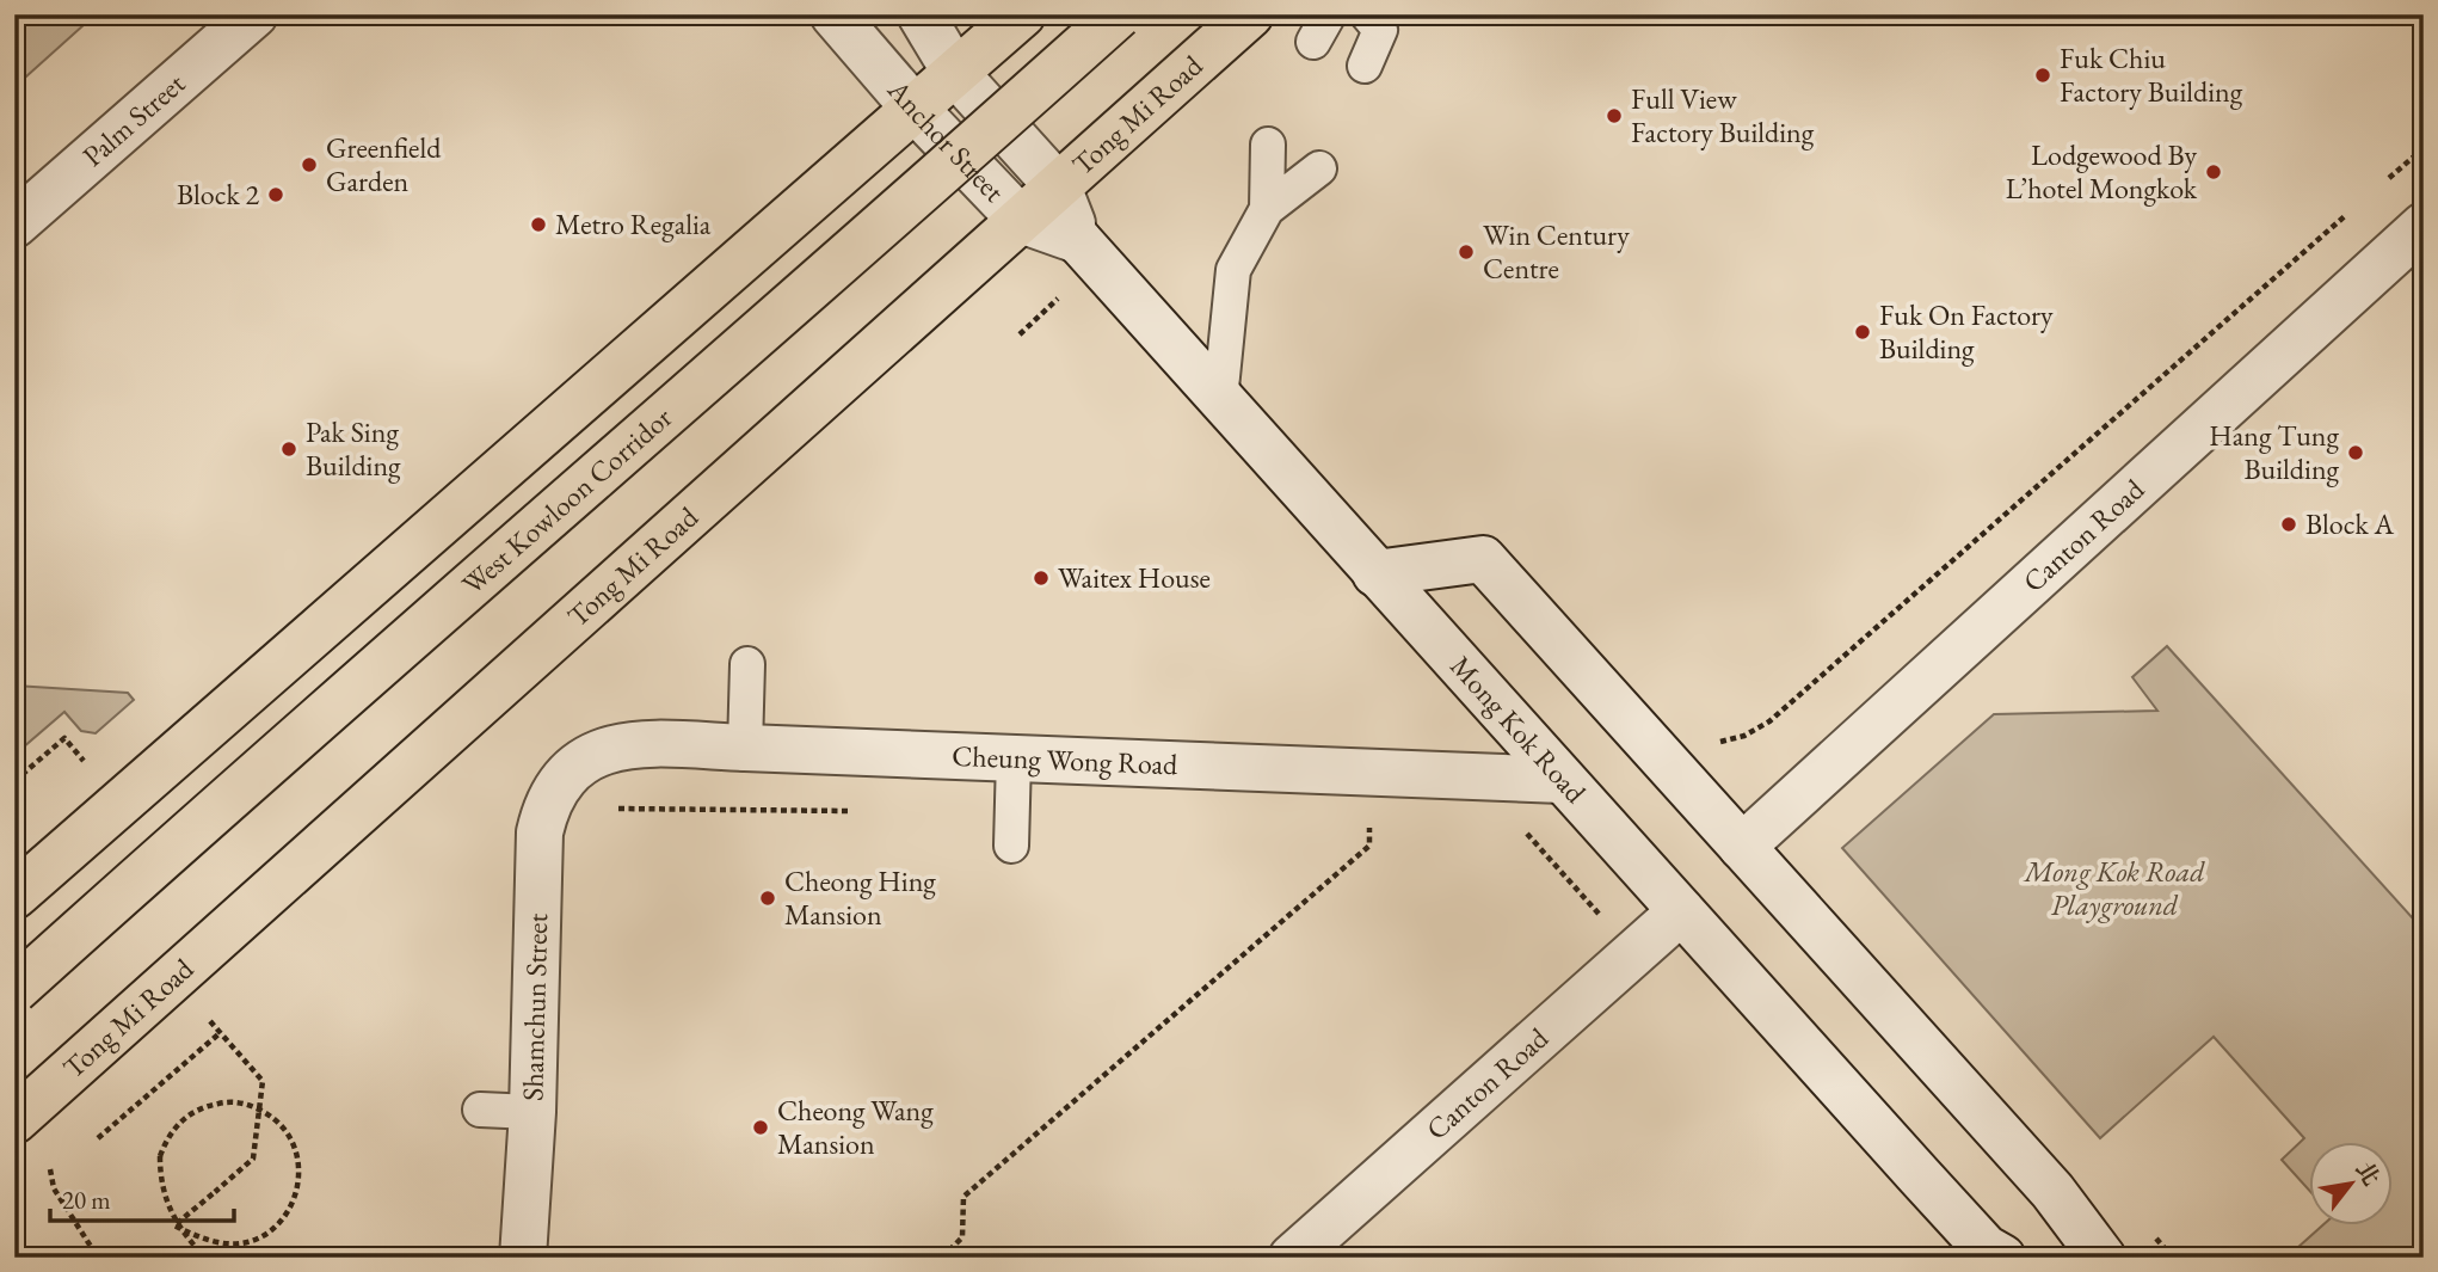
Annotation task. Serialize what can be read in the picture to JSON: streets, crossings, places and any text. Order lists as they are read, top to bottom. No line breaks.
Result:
{"streets":{"main road":["Tong Mi Road","West Kowloon Corridor"],"street":["Palm Street","Anchor Street","Canton Road","Mong Kok Road","Cheung Wong Road","Shamchun Street"]},"crossings":[["Tong Mi Road","Anchor Street"],["Tong Mi Road","Mong Kok Road"],["Anchor Street","Mong Kok Road"],["Canton Road","Mong Kok Road"],["Mong Kok Road","Cheung Wong Road"],["Cheung Wong Road","Shamchun Street"]],"parks":["Mong Kok Road Playground"],"places":["Fuk Chiu Factory Building","Full View Factory Building","Greenfield Garden","Lodgewood By L’hotel Mongkok","Block 2","Metro Regalia","Win Century Centre","Fuk On Factory Building","Pak Sing Building","Hang Tung Building","Block A","Waitex House","Cheong Hing Mansion","Cheong Wang Mansion"],"scale_bar":"20 m","north":"top right"}
